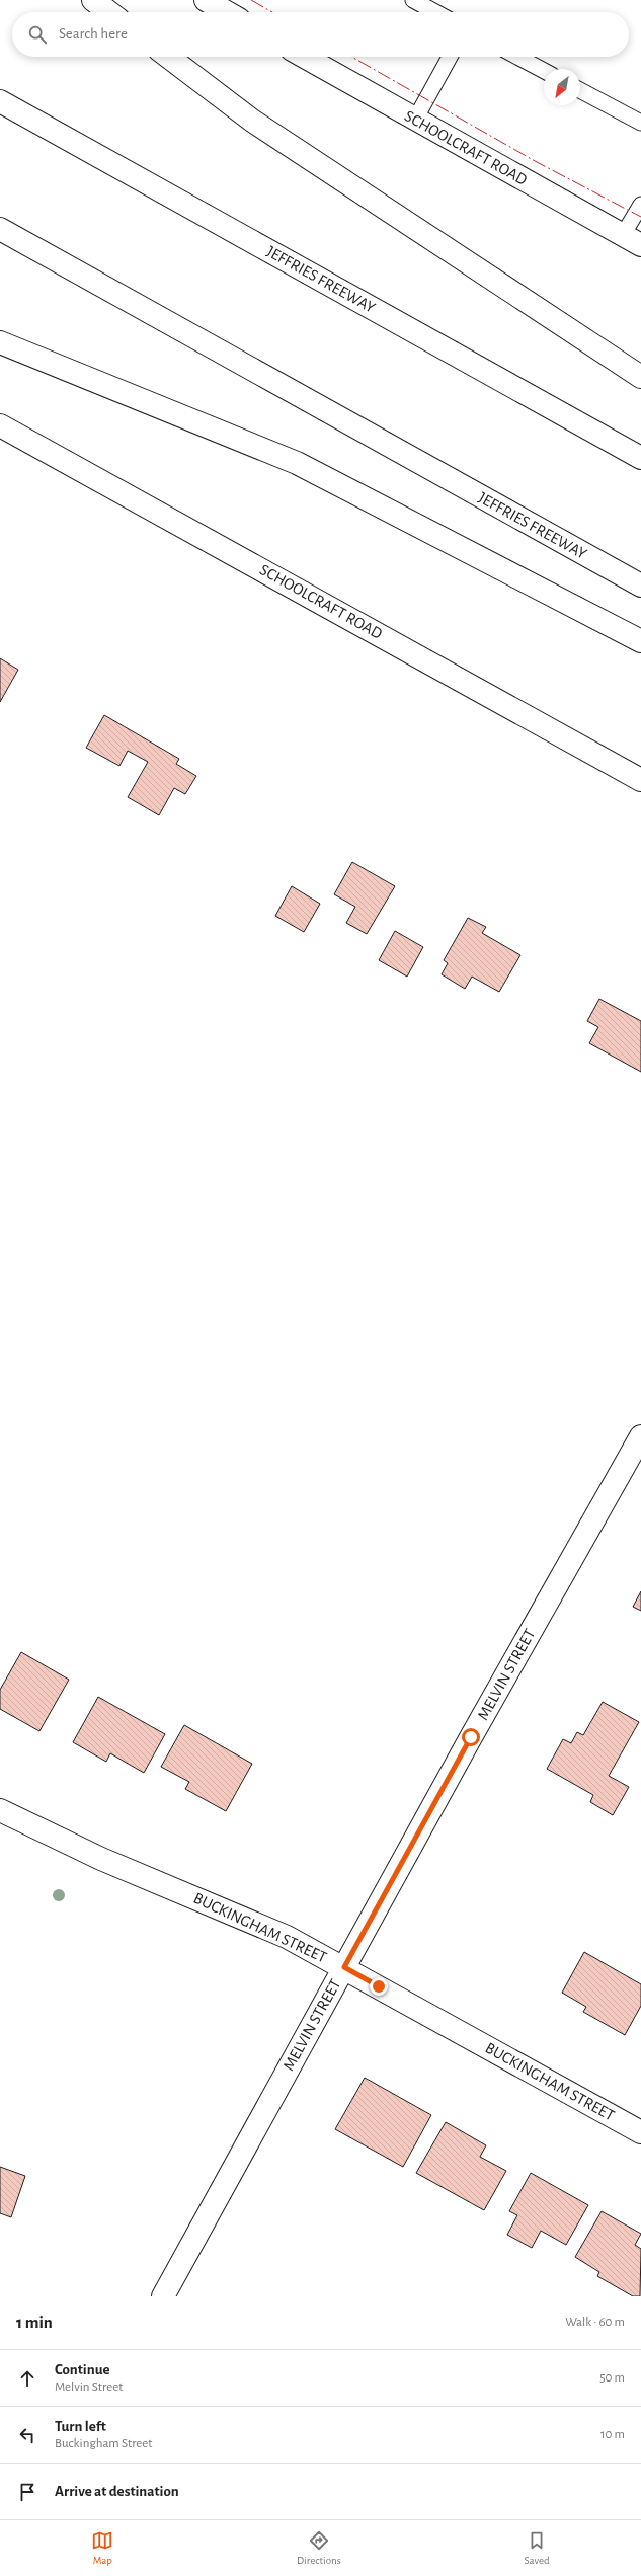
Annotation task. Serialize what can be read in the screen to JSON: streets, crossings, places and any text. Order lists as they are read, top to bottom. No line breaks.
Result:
{"streets":{"main road":["SCHOOLCRAFT ROAD","JEFFRIES FREEWAY","MELVIN STREET","BUCKINGHAM STREET"]},"crossings":[["MELVIN STREET","BUCKINGHAM STREET"]],"north":"bottom left","page":{"search":"Search here","heading":["1 min","Walk · 60 m"],"list":[["Continue","Melvin Street","50 m"],["Turn left","Buckingham Street","10 m"],"Arrive at destination"],"nav":["Map","Directions","Saved"]}}
